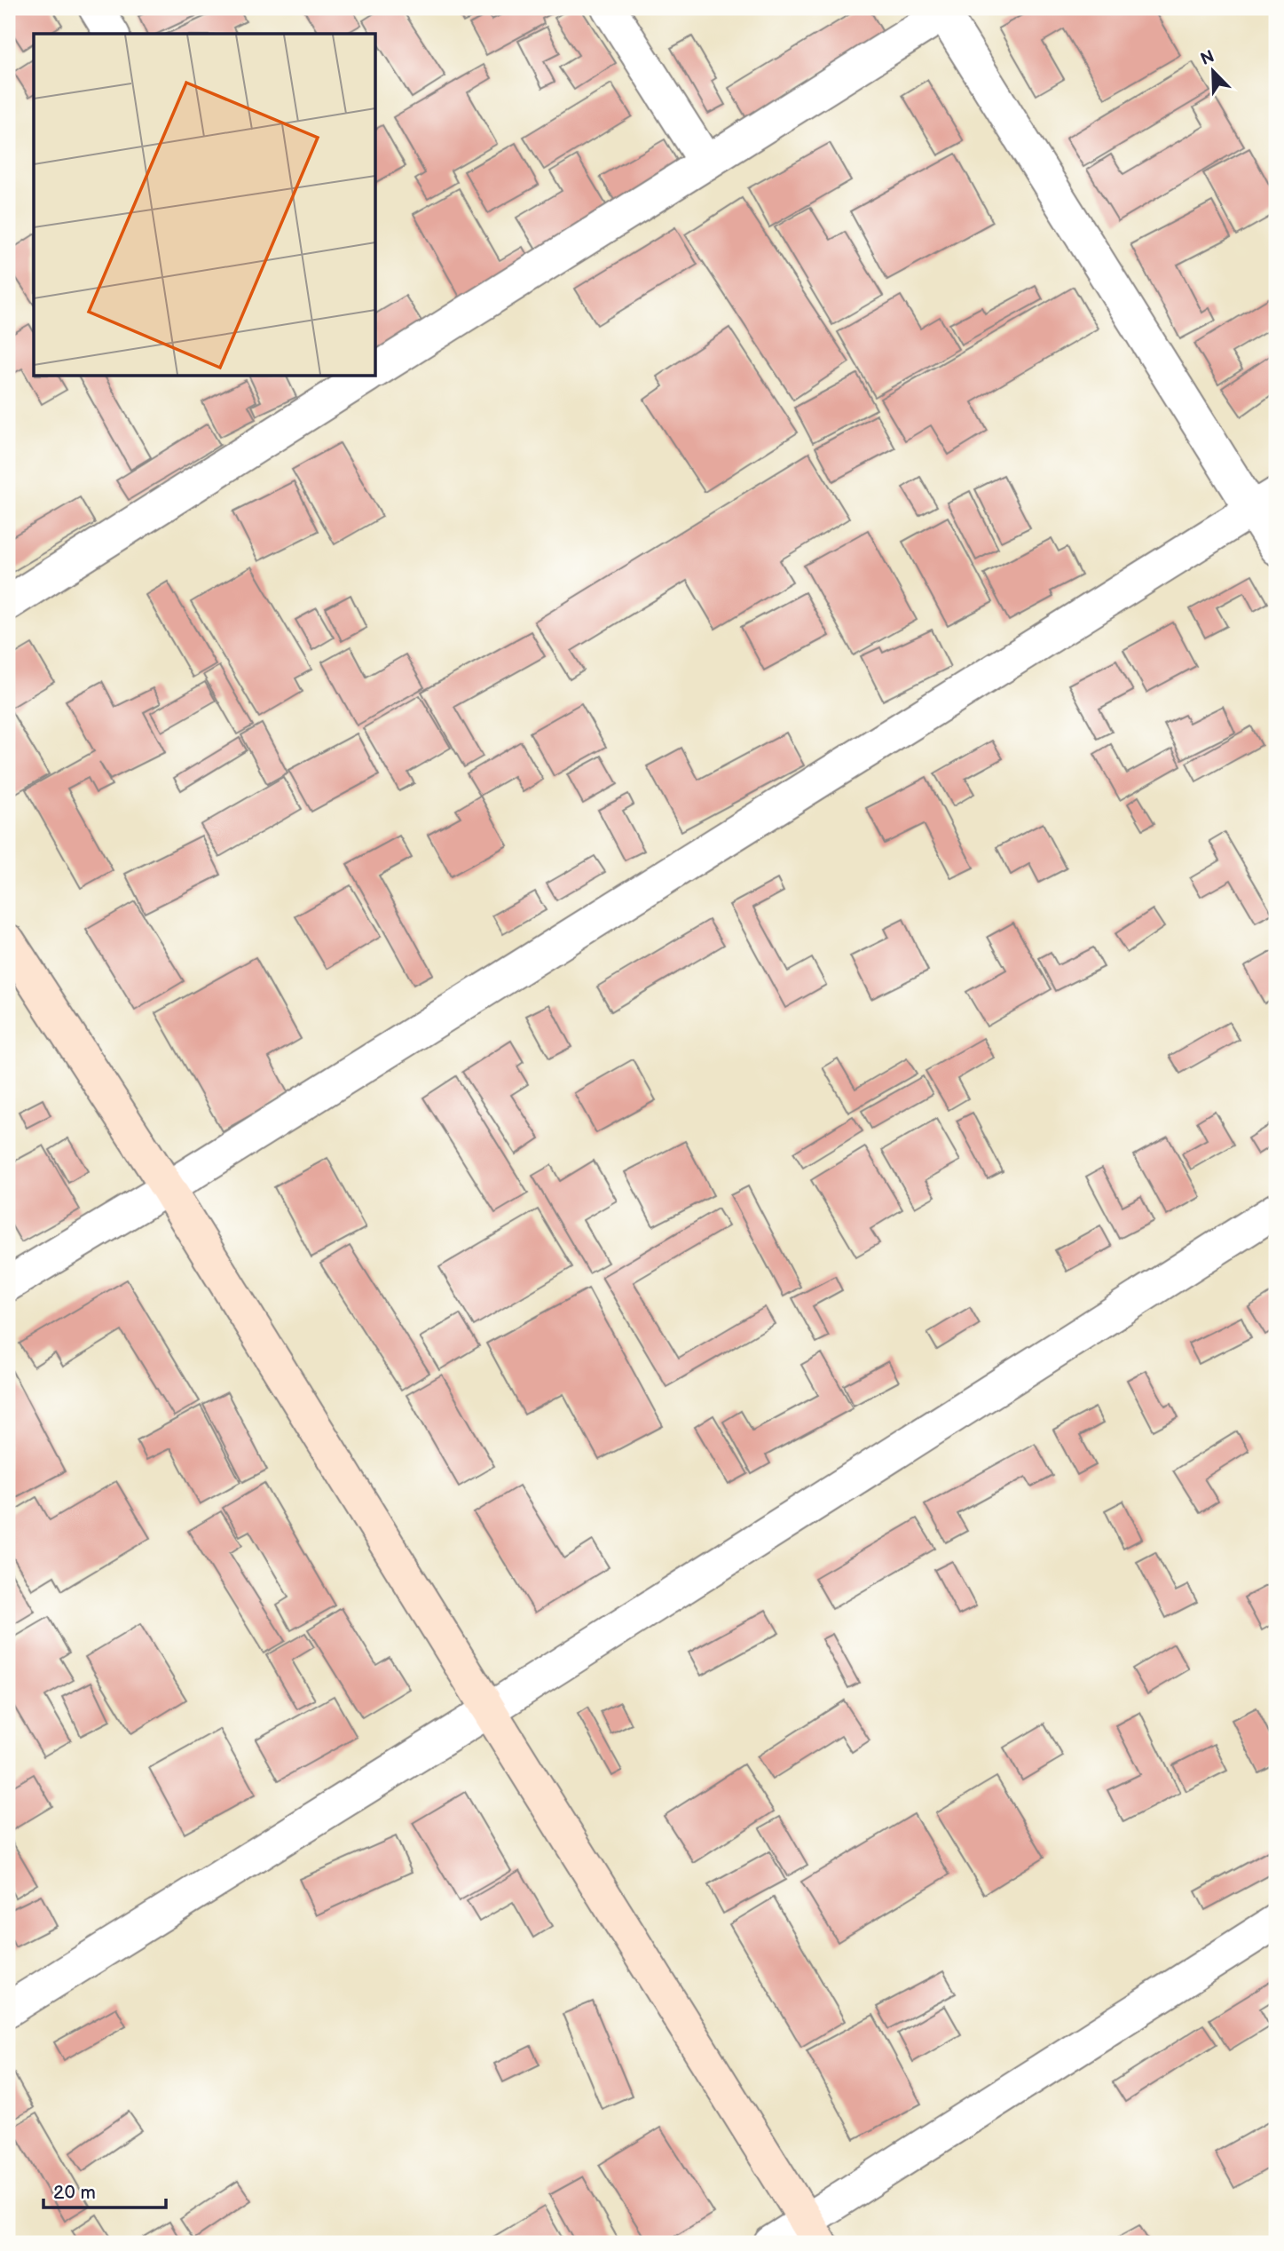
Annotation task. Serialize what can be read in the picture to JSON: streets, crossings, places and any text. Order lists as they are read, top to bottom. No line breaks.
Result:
{"scale_bar":"20 m","north":"top left"}
